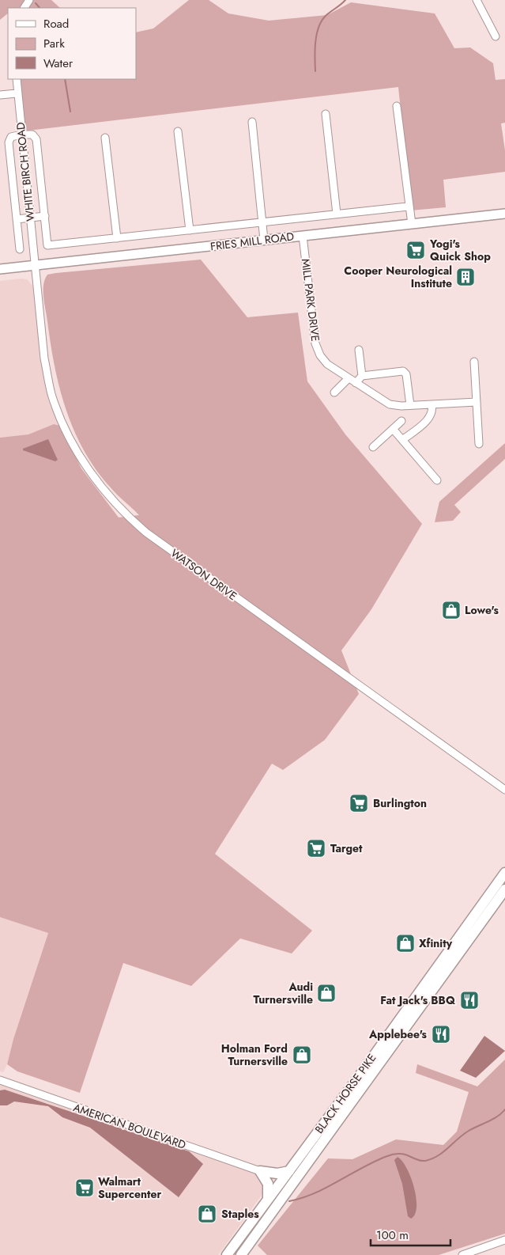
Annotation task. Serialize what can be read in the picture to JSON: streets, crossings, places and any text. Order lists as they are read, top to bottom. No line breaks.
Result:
{"streets":{"highway":["BLACK HORSE PIKE"],"main road":["FRIES MILL ROAD"],"street":["WHITE BIRCH ROAD","MILL PARK DRIVE","WATSON DRIVE","AMERICAN BOULEVARD"]},"crossings":[["WHITE BIRCH ROAD","FRIES MILL ROAD"],["WHITE BIRCH ROAD","WATSON DRIVE"],["FRIES MILL ROAD","MILL PARK DRIVE"],["FRIES MILL ROAD","WATSON DRIVE"]],"places":{"supermarket":["Yogi's Quick Shop","Burlington","Target","Walmart Supercenter"],"building":["Cooper Neurological Institute"],"shop":["Lowe's","Xfinity","Audi Turnersville","Holman Ford Turnersville","Staples"],"restaurant":["Fat Jack's BBQ","Applebee's"]},"legend":["Road","Park","Water"],"scale_bar":"100 m"}
